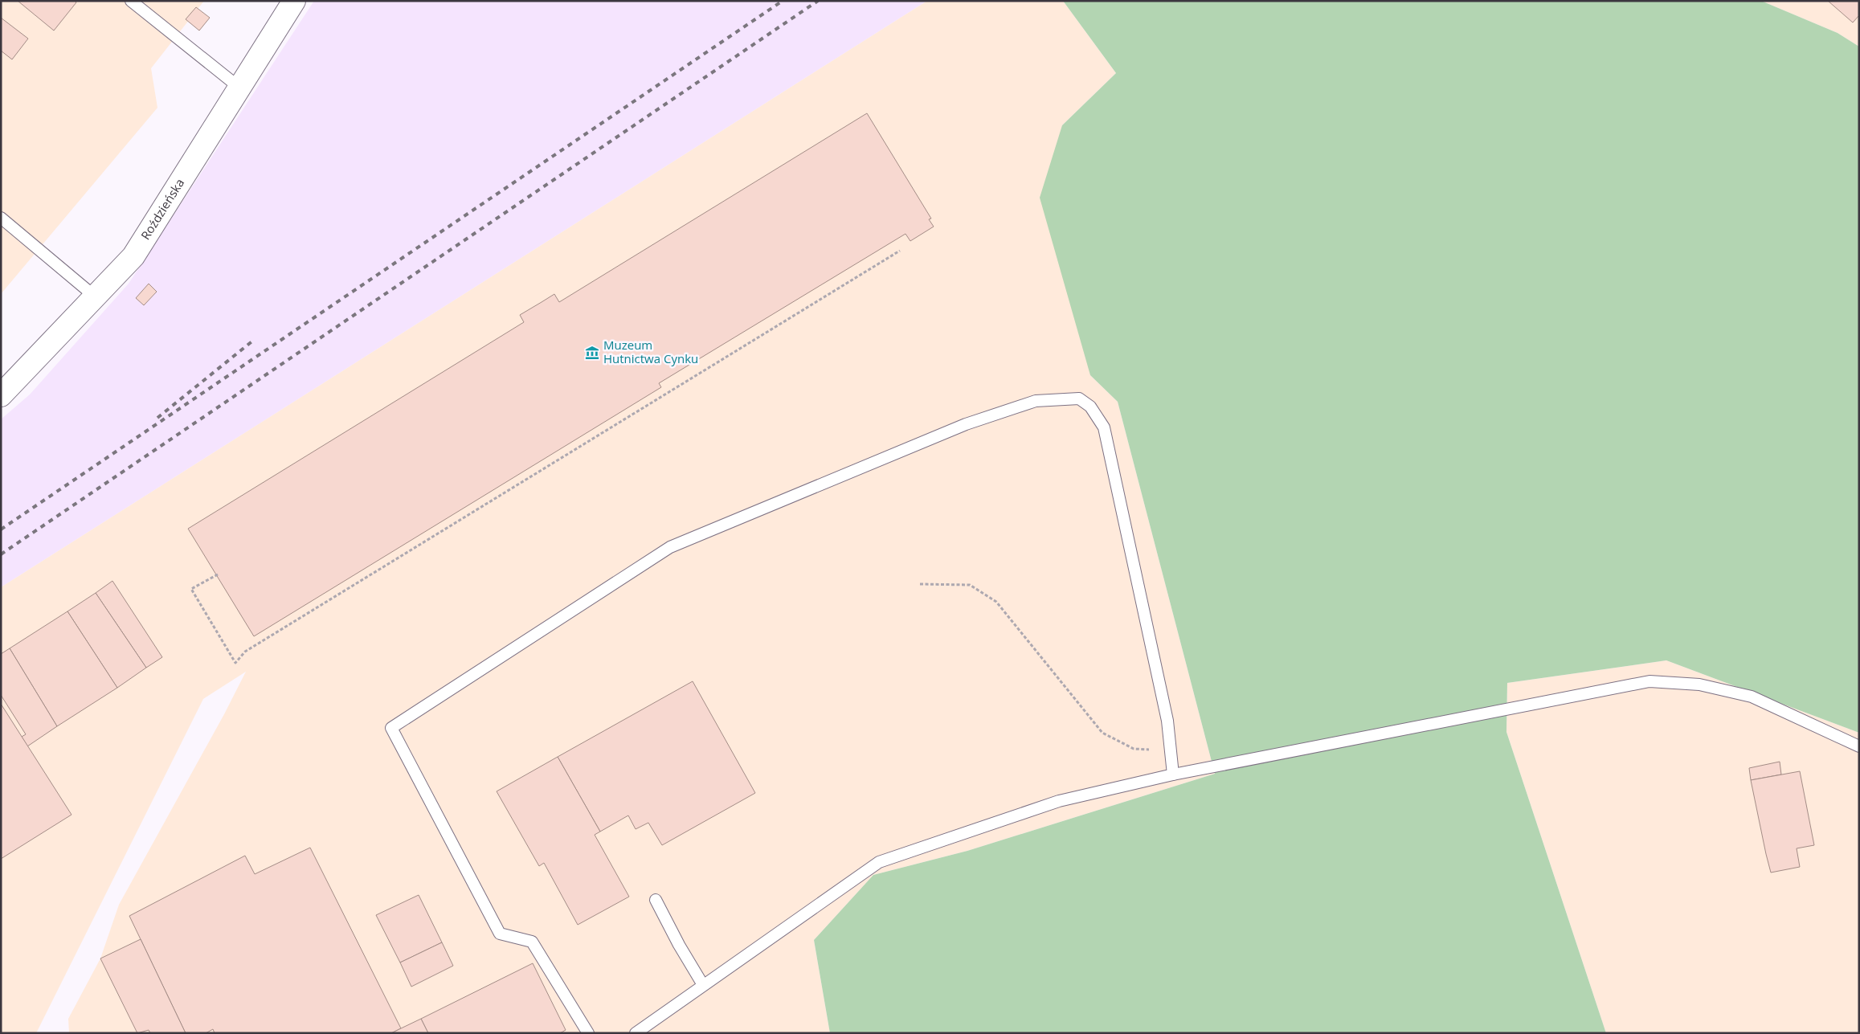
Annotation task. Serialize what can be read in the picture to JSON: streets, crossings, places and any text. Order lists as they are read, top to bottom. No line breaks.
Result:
{"streets":{"street":["Roździeńska"]},"places":{"museum":["Muzeum Hutnictwa Cynku"]}}
